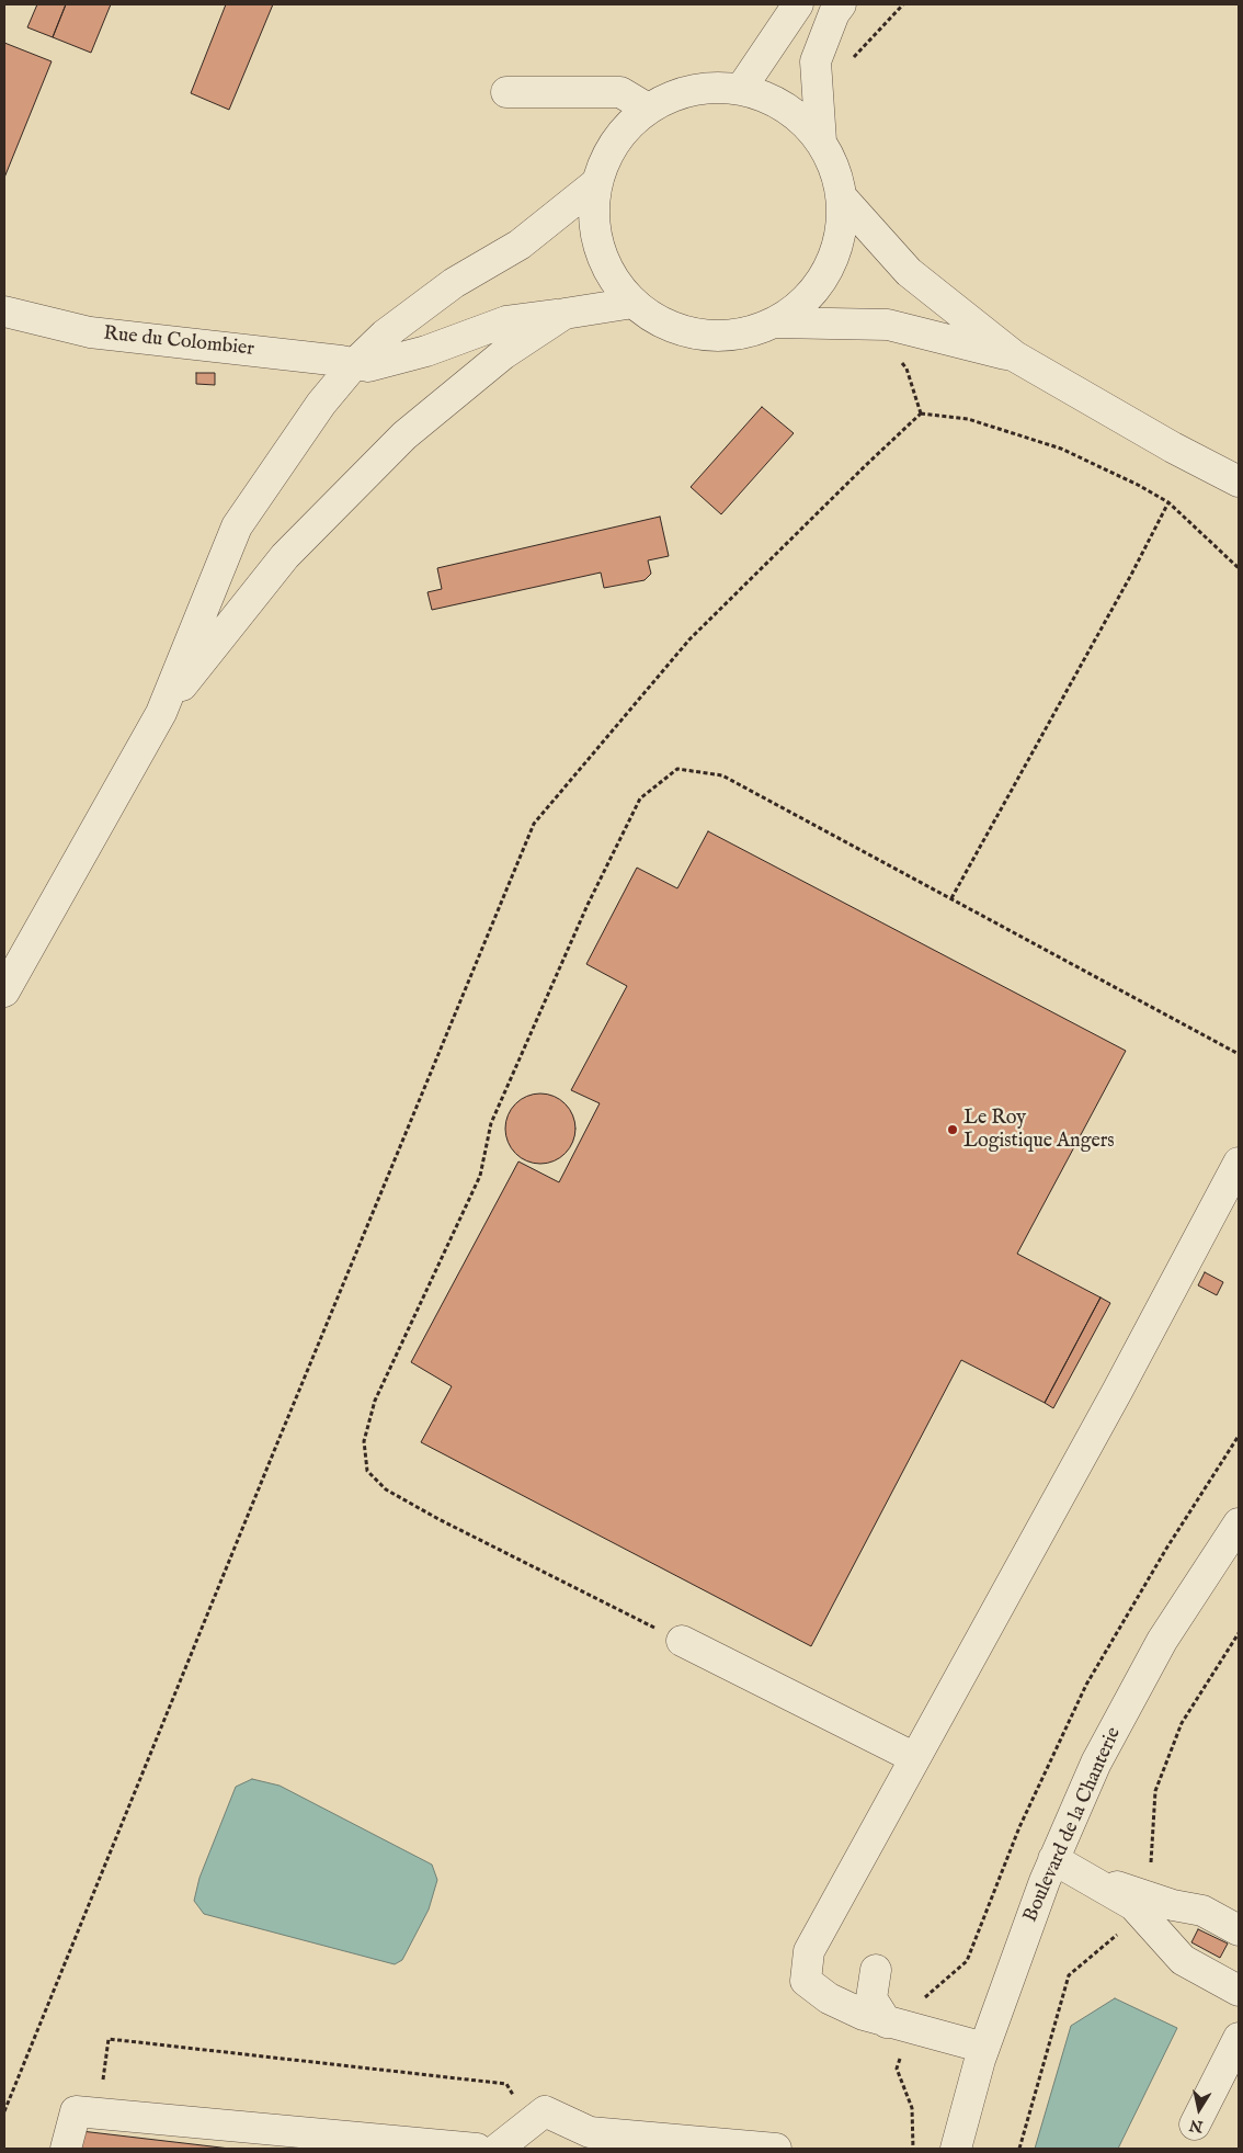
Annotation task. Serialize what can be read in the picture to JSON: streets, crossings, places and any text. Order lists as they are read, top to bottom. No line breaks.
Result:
{"streets":{"street":["Rue du Colombier","Boulevard de la Chanterie"]},"places":["Le Roy Logistique Angers"],"north":"bottom"}
